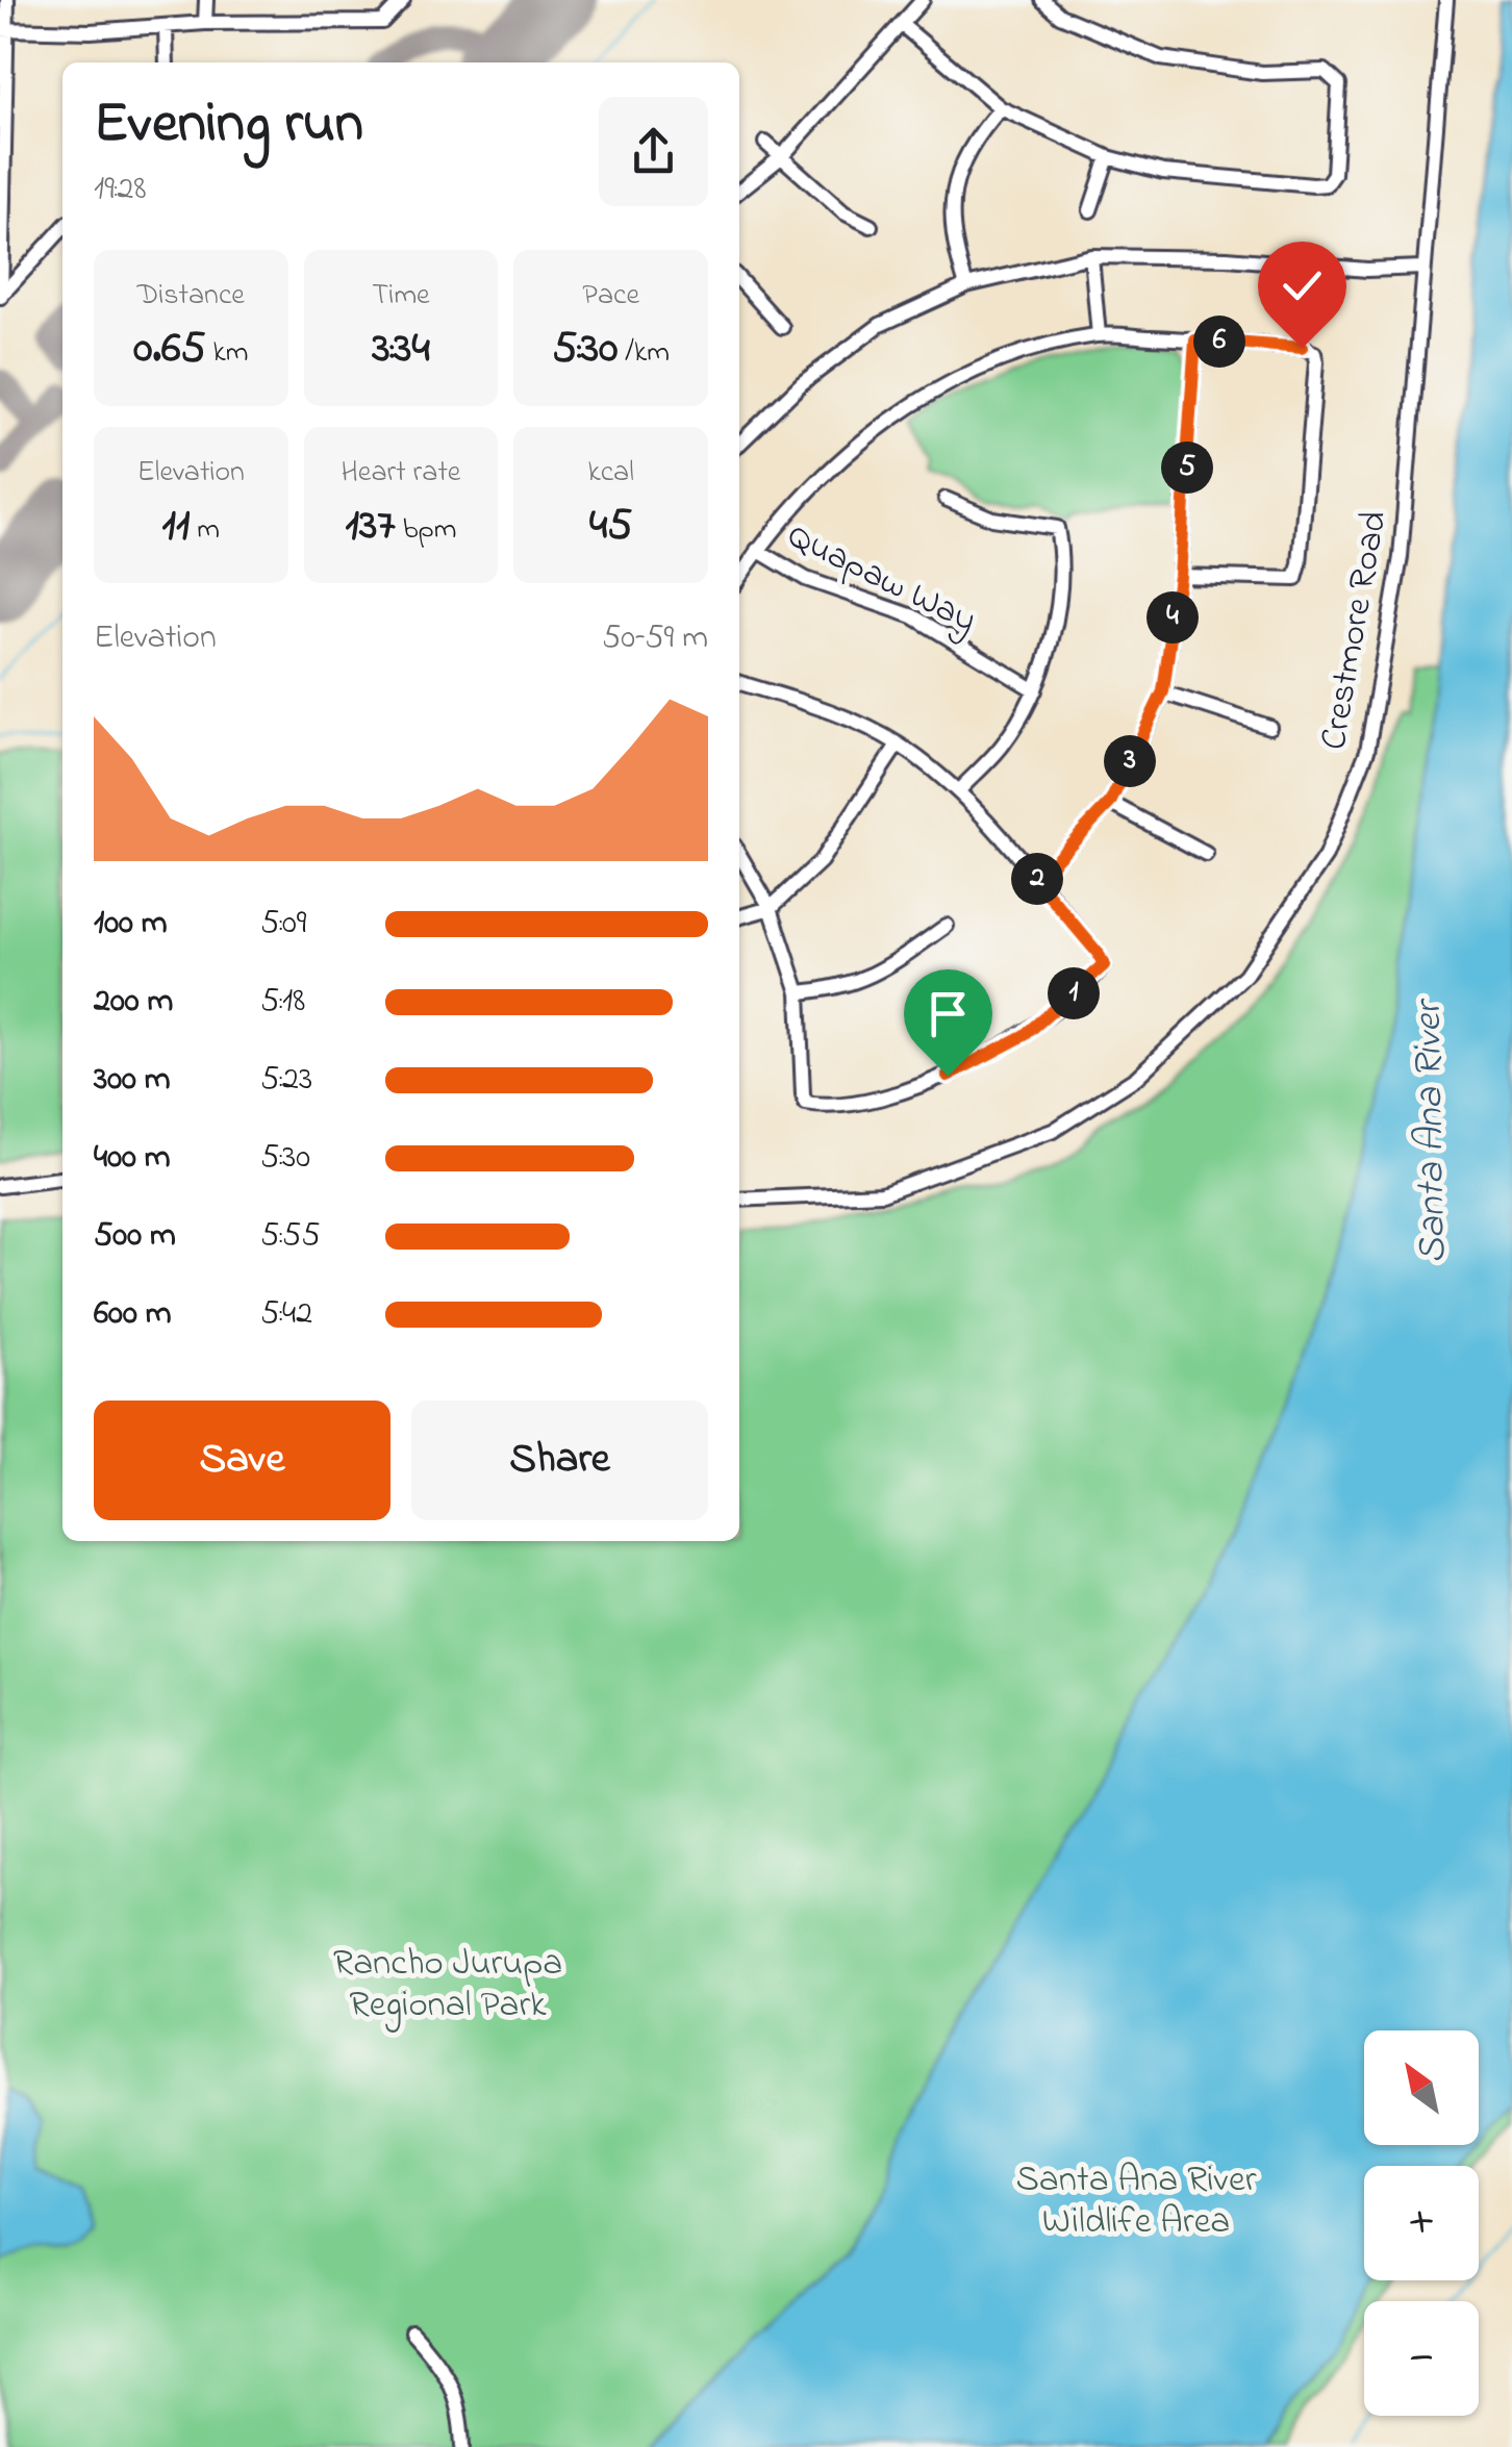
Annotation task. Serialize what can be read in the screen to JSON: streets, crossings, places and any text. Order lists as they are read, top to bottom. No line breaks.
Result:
{"streets":{"street":["Quapaw Way","Crestmore Road"]},"water":["Santa Ana River"],"parks":["Rancho Jurupa Regional Park","Santa Ana River Wildlife Area"],"north":"top left","page":{"heading":["Evening run","19:28"],"stats":[["Distance","0.65 km"],["Time","3:34"],["Pace","5:30 /km"],["Elevation","11 m"],["Heart rate","137 bpm"],["kcal","45"]],"pins":["6","5","4","3","2","1"],"chart":["Elevation","50–59 m"],"list":[{"name":"100 m","note":"5:09"},{"name":"200 m","note":"5:18"},{"name":"300 m","note":"5:23"},{"name":"400 m","note":"5:30"},{"name":"500 m","note":"5:55"},{"name":"600 m","note":"5:42"}],"buttons":["Save","Share"],"map_buttons":["+","−"]}}
